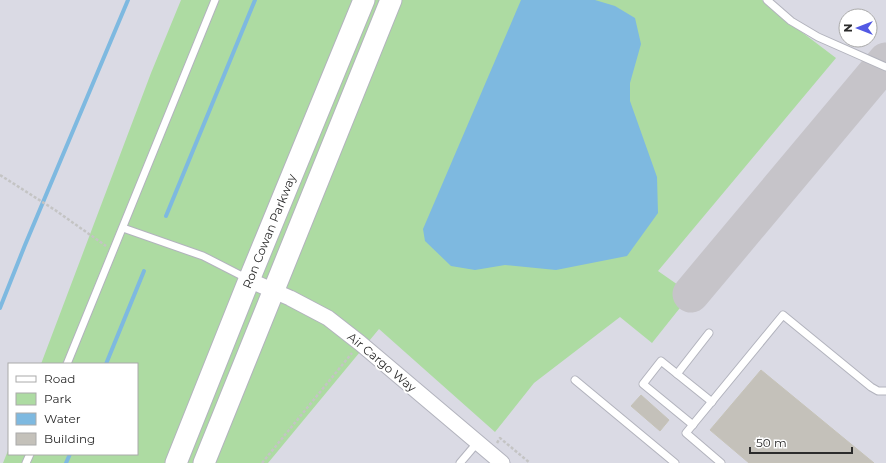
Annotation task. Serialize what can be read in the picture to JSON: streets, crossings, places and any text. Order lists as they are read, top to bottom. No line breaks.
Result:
{"streets":{"main road":["Ron Cowan Parkway"],"street":["Air Cargo Way"]},"crossings":[["Ron Cowan Parkway","Air Cargo Way"]],"legend":["Road","Park","Water","Building"],"scale_bar":"50 m","north":"left"}
